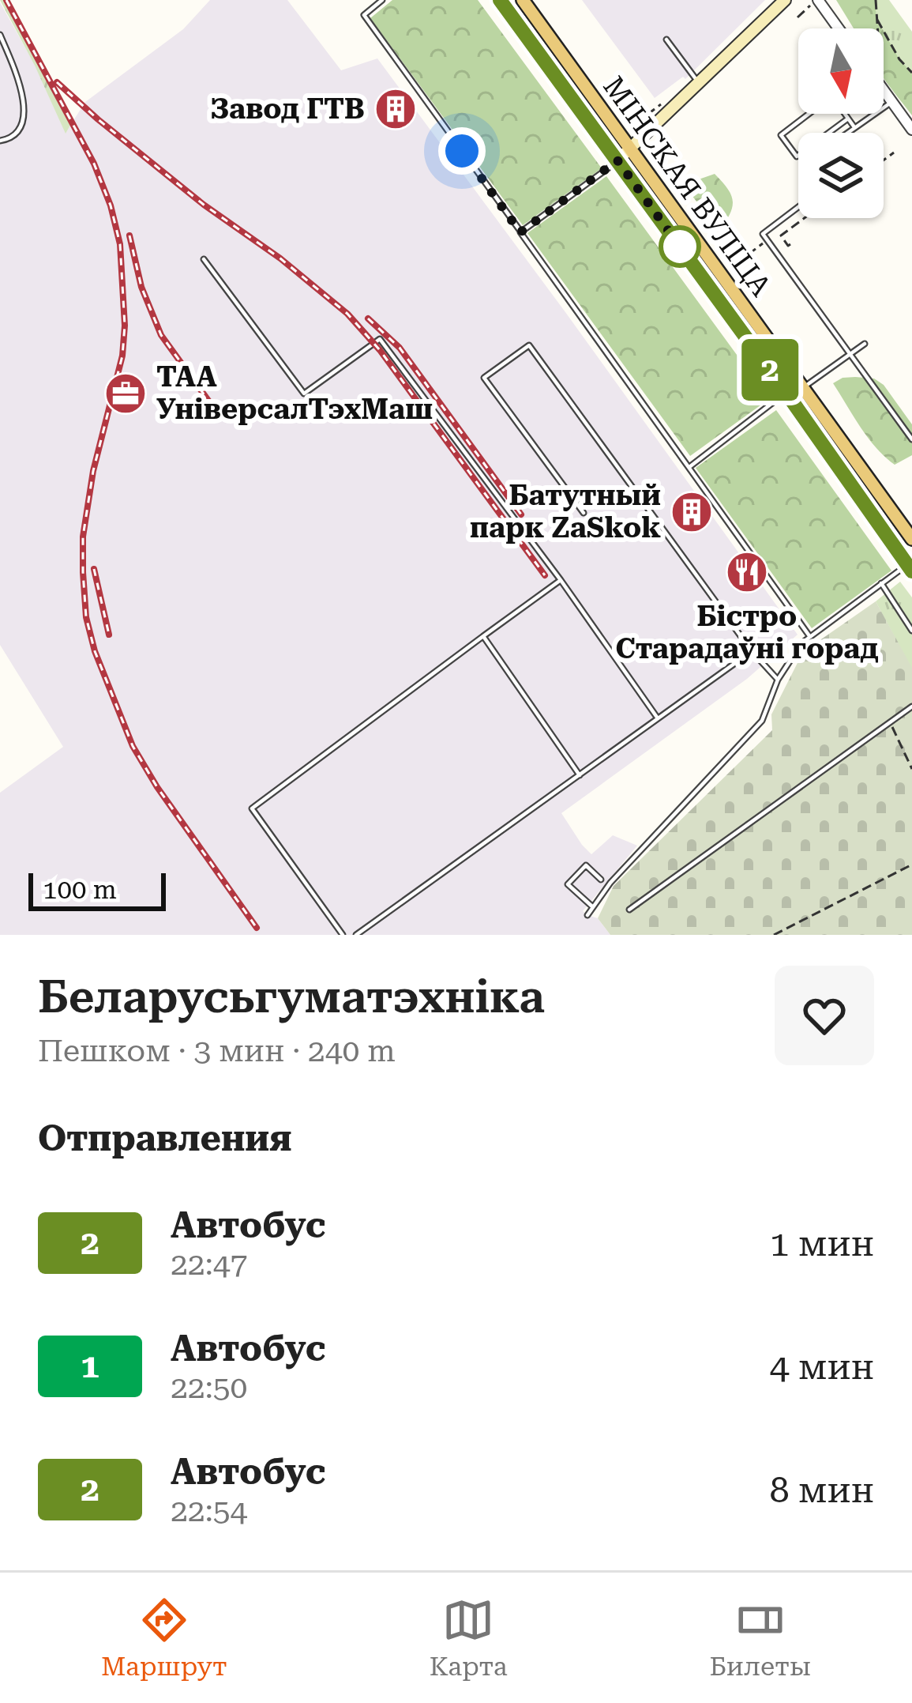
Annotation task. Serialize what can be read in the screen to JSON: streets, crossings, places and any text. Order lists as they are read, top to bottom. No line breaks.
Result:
{"streets":{"main road":["МІНСКАЯ ВУЛІЦА"]},"places":{"building":["Завод ГТВ","Батутный парк ZaSkok"],"office":["ТАА УніверсалТэхМаш"],"restaurant":["Бістро Старадаўні горад"]},"lines":["bus line 2"],"scale_bar":"100 m","north":"bottom","page":{"on_map":"2","scale":"100 m","heading":[["Беларусьгуматэхніка","Пешком · 3 мин · 240 m"],"Отправления"],"list":[{"mark":"2","name":"Автобус","note":"22:47","value":"1 мин"},{"mark":"1","name":"Автобус","note":"22:50","value":"4 мин"},{"mark":"2","name":"Автобус","note":"22:54","value":"8 мин"}],"tabs":["Маршрут","Карта","Билеты"]}}
